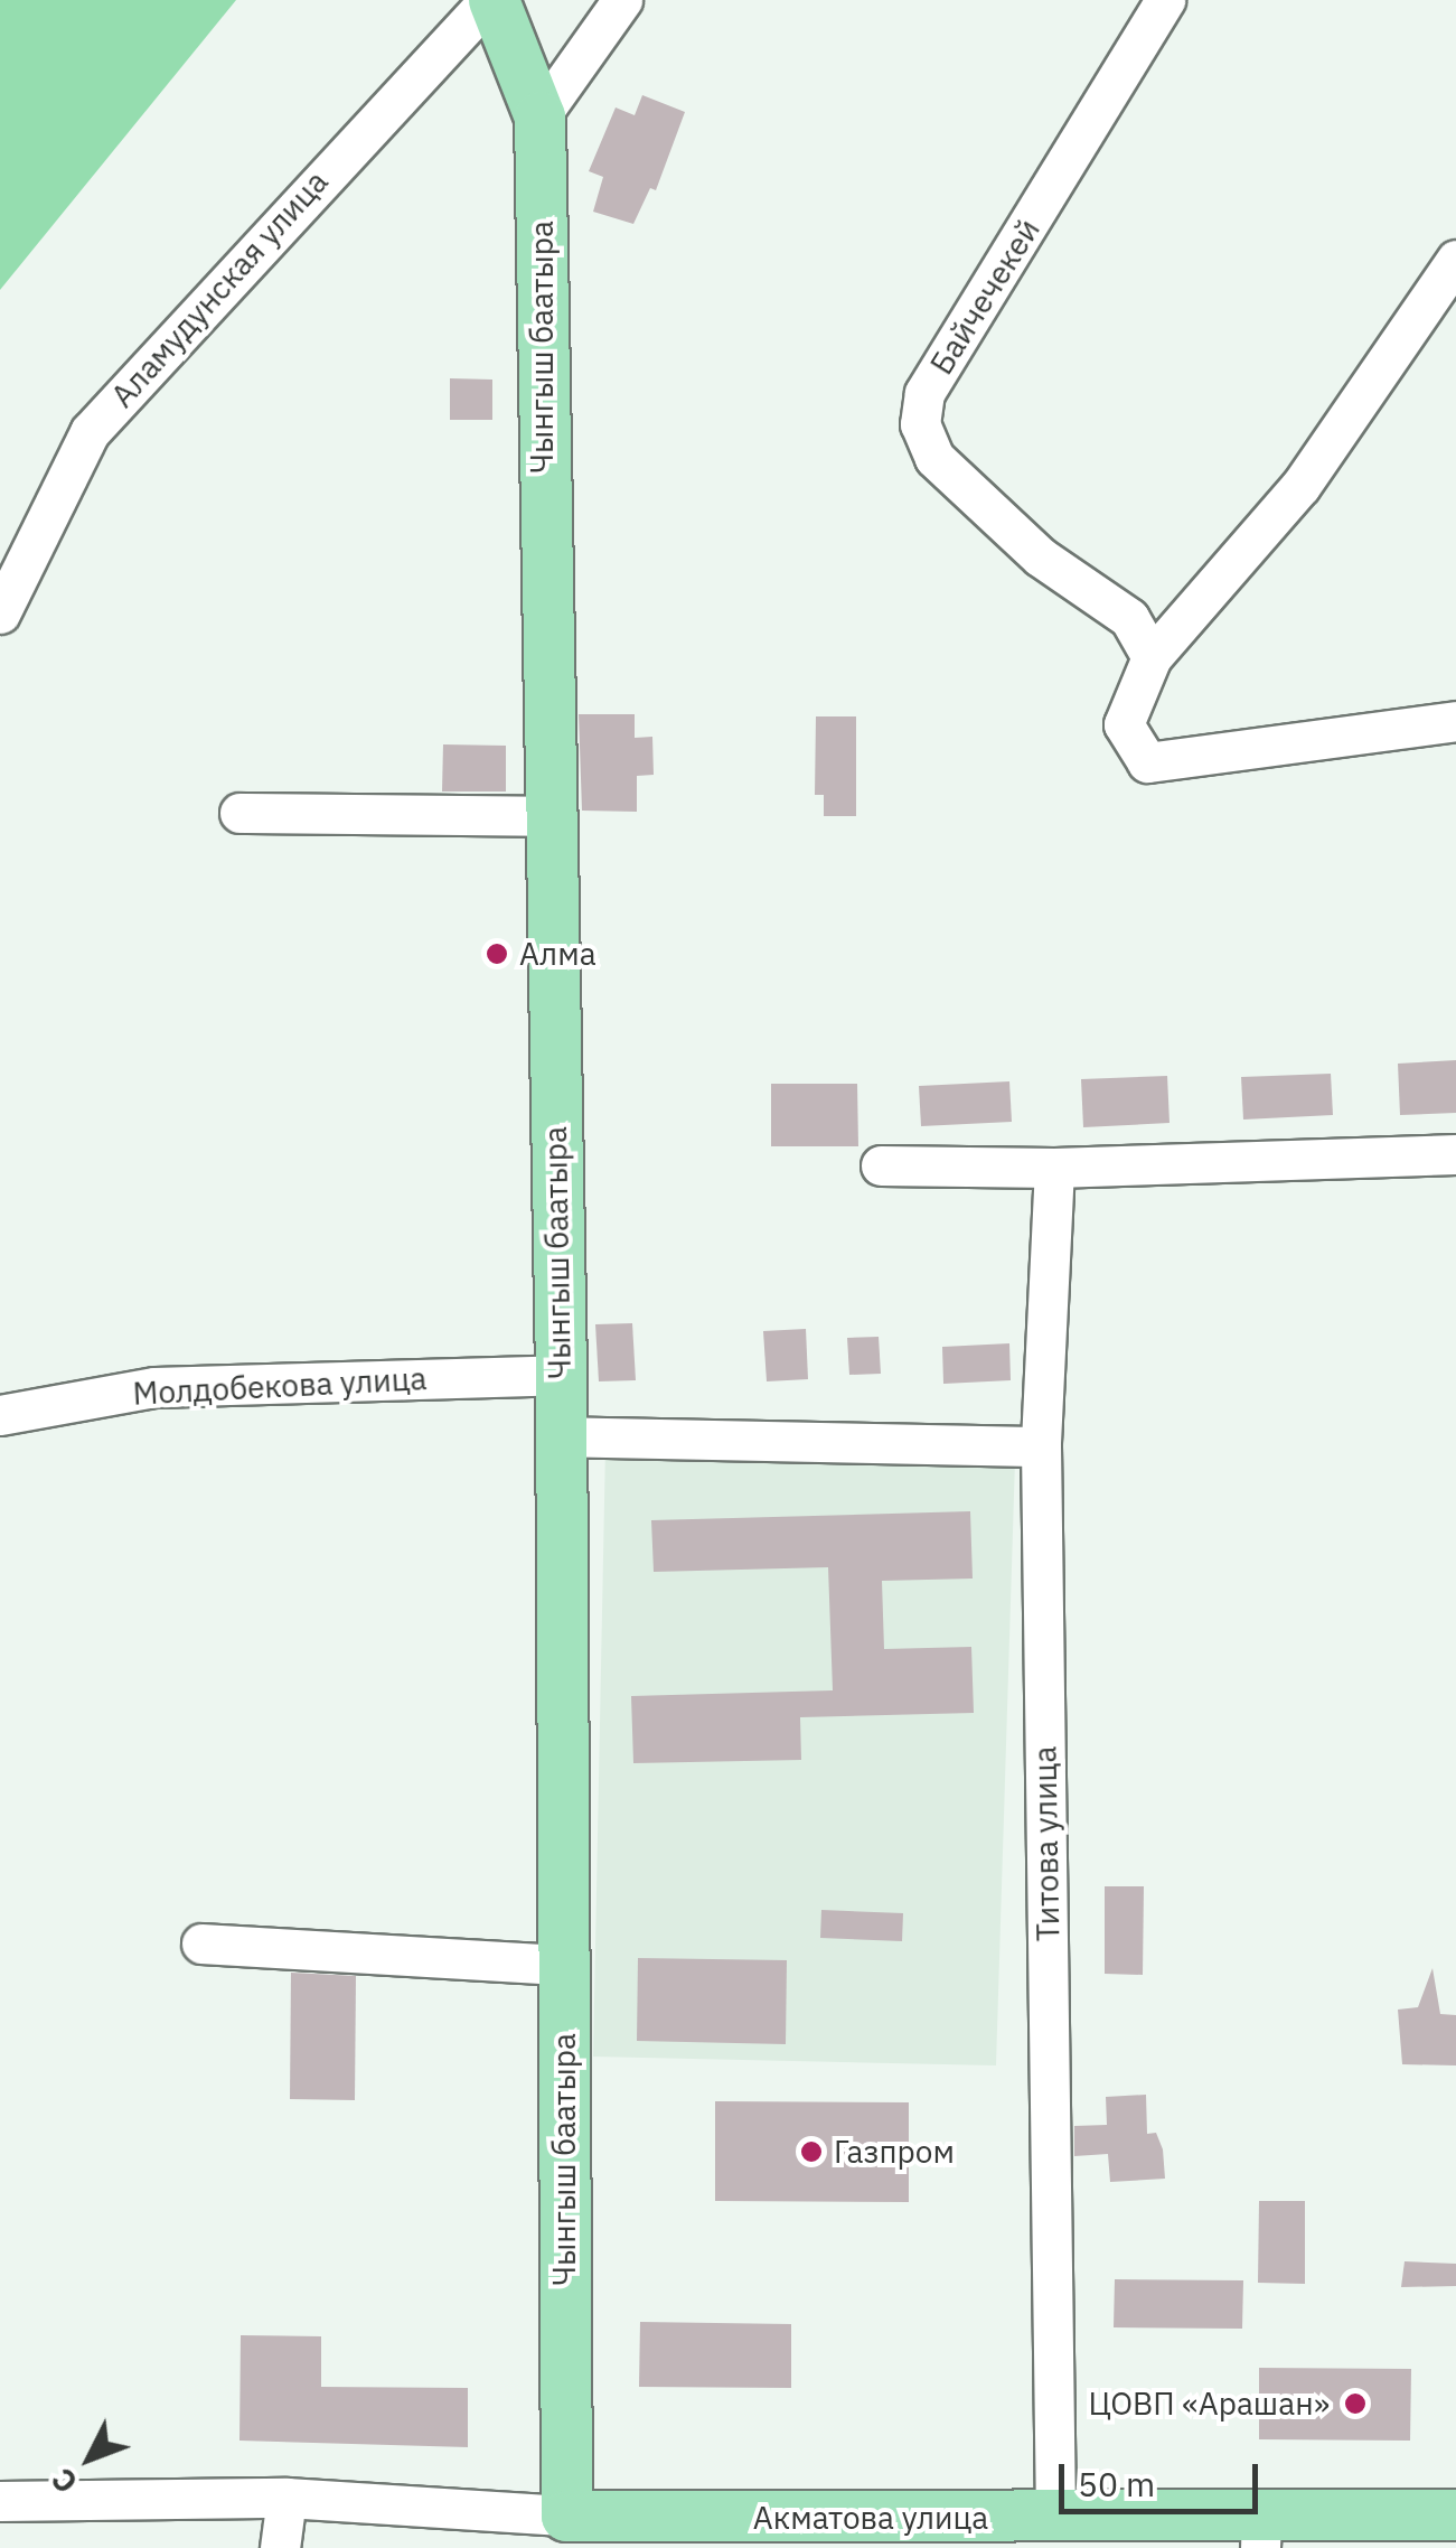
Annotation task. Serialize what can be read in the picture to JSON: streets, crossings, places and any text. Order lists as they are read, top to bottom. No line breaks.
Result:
{"streets":{"main road":["Чынгыш баатыра","Акматова улица"],"street":["Аламудунская улица","Байчечекей","Молдобекова улица","Титова улица"]},"crossings":[["Аламудунская улица","Чынгыш баатыра"],["Чынгыш баатыра","Молдобекова улица"],["Чынгыш баатыра","Акматова улица"],["Титова улица","Акматова улица"]],"places":["Алма","Газпром","ЦОВП «Арашан»"],"scale_bar":"50 m","north":"bottom left"}
